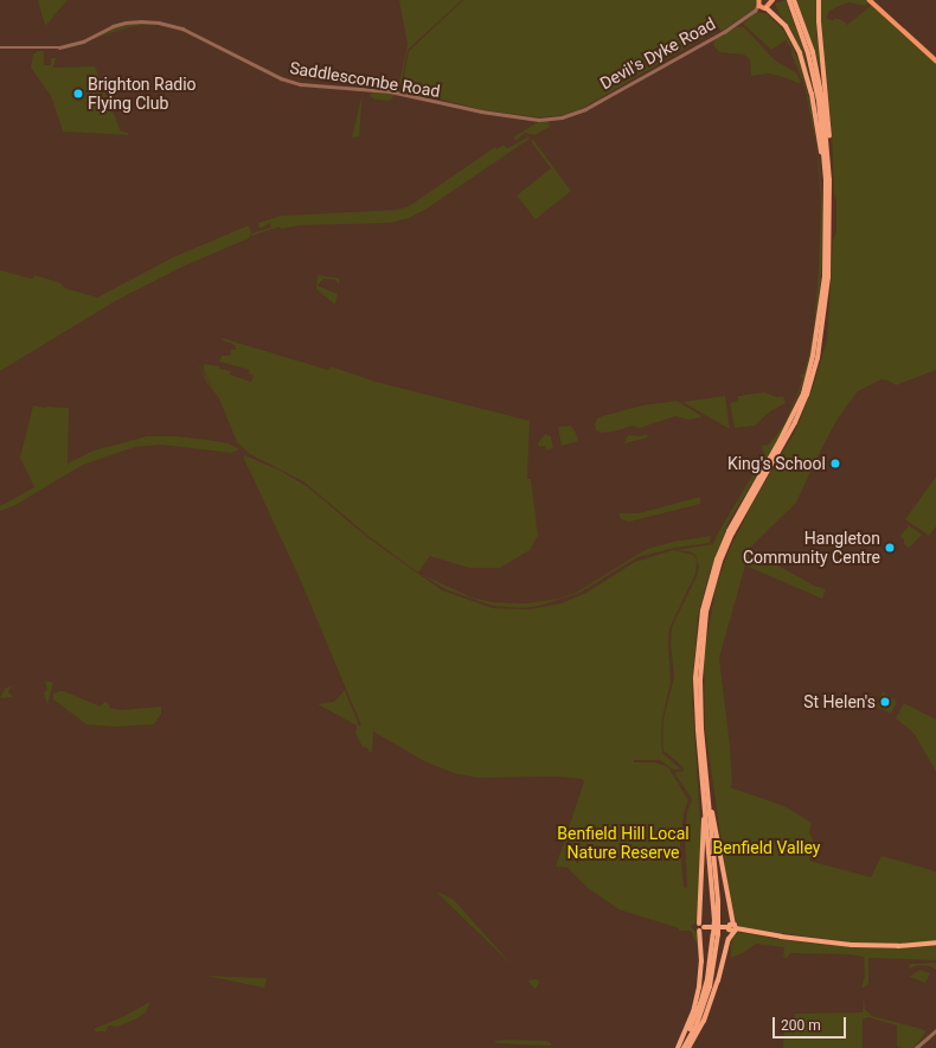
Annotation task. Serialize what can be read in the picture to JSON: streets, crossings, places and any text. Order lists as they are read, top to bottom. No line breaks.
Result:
{"streets":{"street":["Devil's Dyke Road","Saddlescombe Road"]},"crossings":[["Devil's Dyke Road","Saddlescombe Road"]],"parks":["Benfield Hill Local Nature Reserve","Benfield Valley"],"places":["Brighton Radio Flying Club","King's School","Hangleton Community Centre","St Helen's"],"scale_bar":"200 m"}
